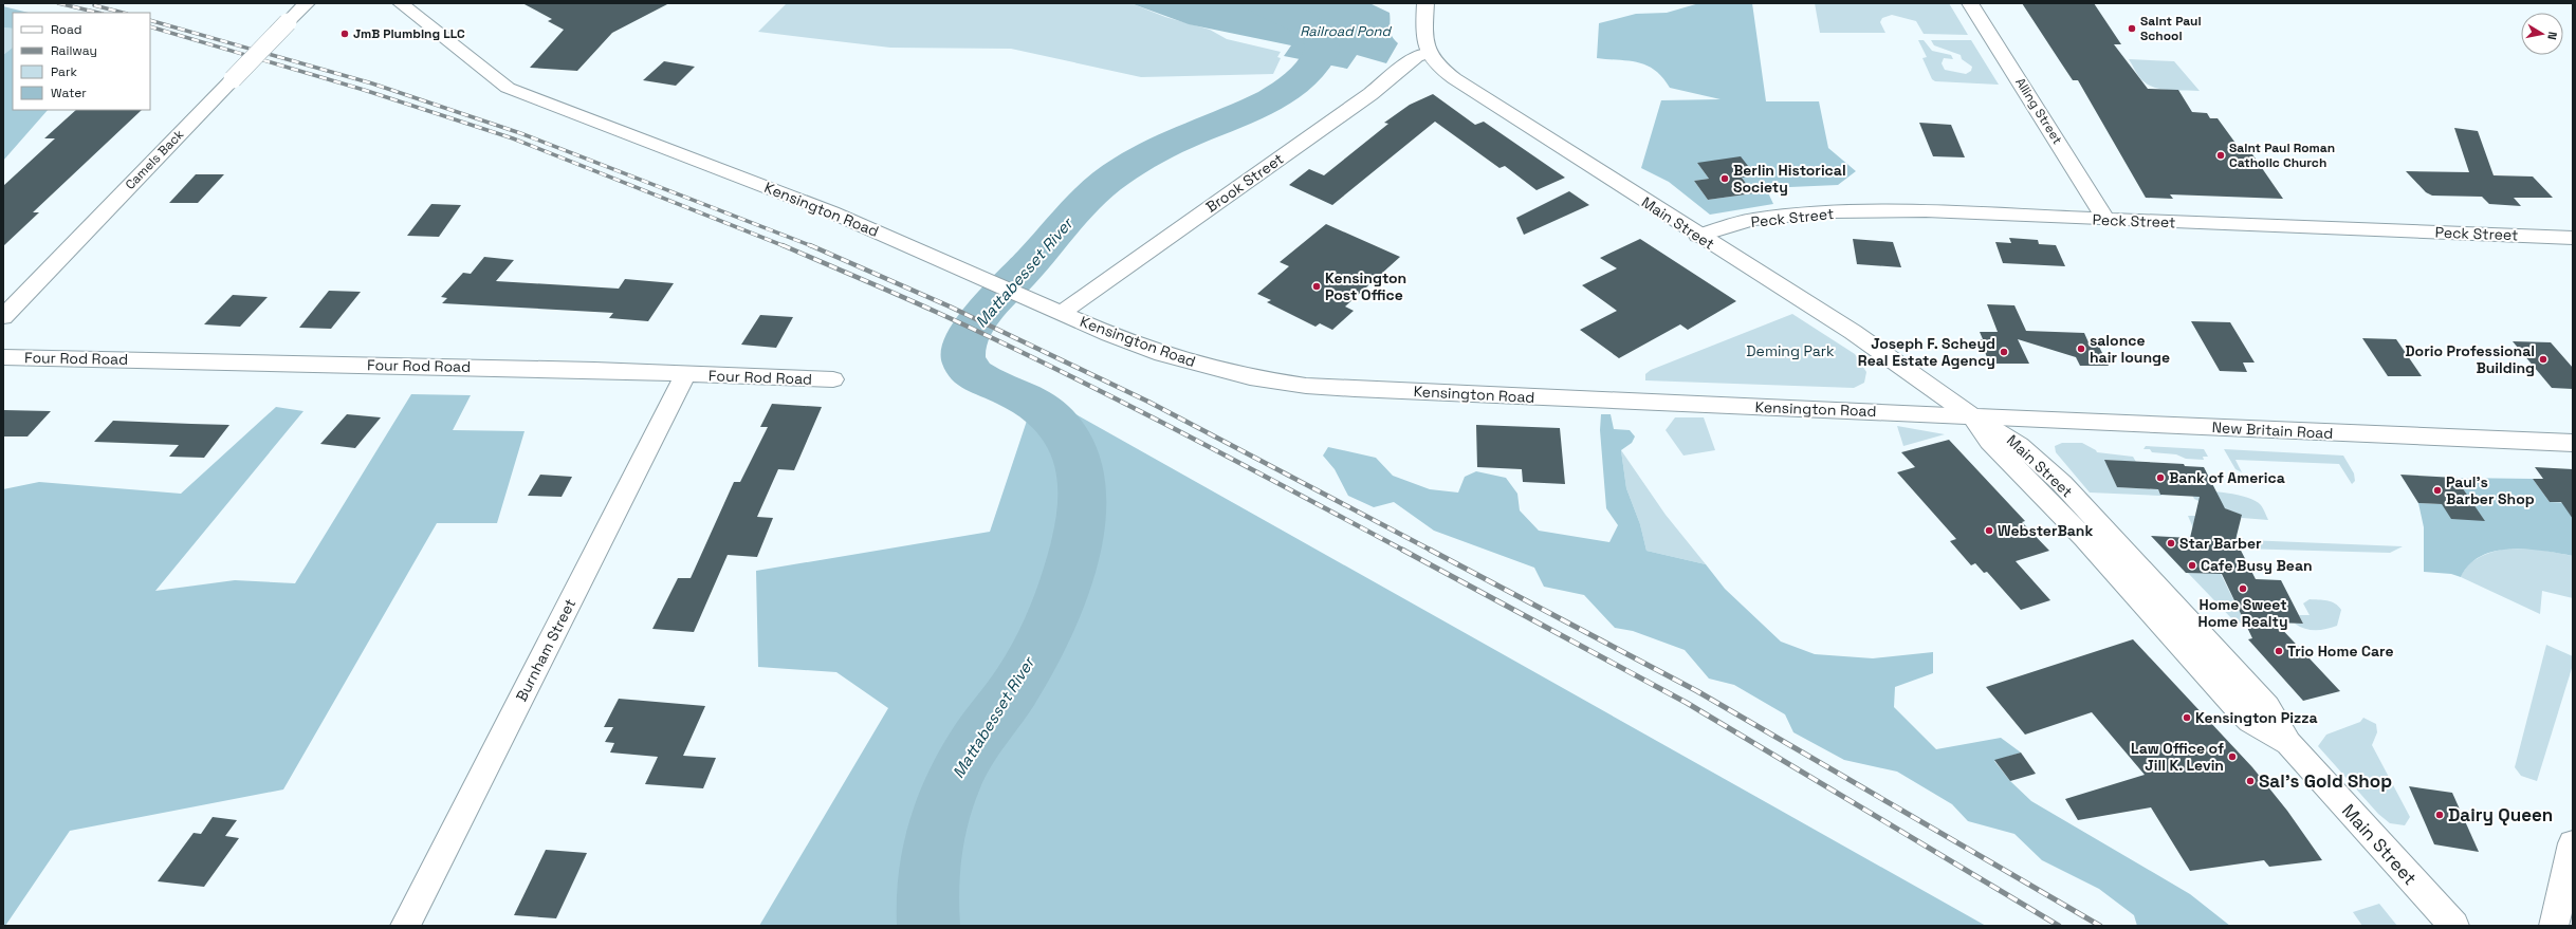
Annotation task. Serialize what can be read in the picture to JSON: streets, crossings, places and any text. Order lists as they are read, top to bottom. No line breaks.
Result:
{"streets":{"street":["Alling Street","Camels Back","Brook Street","Kensington Road","Peck Street","Main Street","Four Rod Road","New Britain Road","Burnham Street"]},"crossings":[["Alling Street","Peck Street"],["Brook Street","Kensington Road"],["Brook Street","Main Street"],["Kensington Road","Main Street"],["Kensington Road","New Britain Road"],["Peck Street","Main Street"],["Main Street","New Britain Road"],["Four Rod Road","Burnham Street"]],"water":["Railroad Pond","Mattabesset River"],"parks":["Deming Park"],"places":["Saint Paul School","JmB Plumbing LLC","Saint Paul Roman Catholic Church","Berlin Historical Society","Kensington Post Office","salonce hair lounge","Joseph F. Scheyd Real Estate Agency","Dorio Professional Building","Bank of America","Paul's Barber Shop","WebsterBank","Star Barber","Cafe Busy Bean","Home Sweet Home Realty","Trio Home Care","Kensington Pizza","Law Office of Jill K. Levin","Sal's Gold Shop","Dairy Queen"],"legend":["Road","Railway","Park","Water"],"north":"right"}
